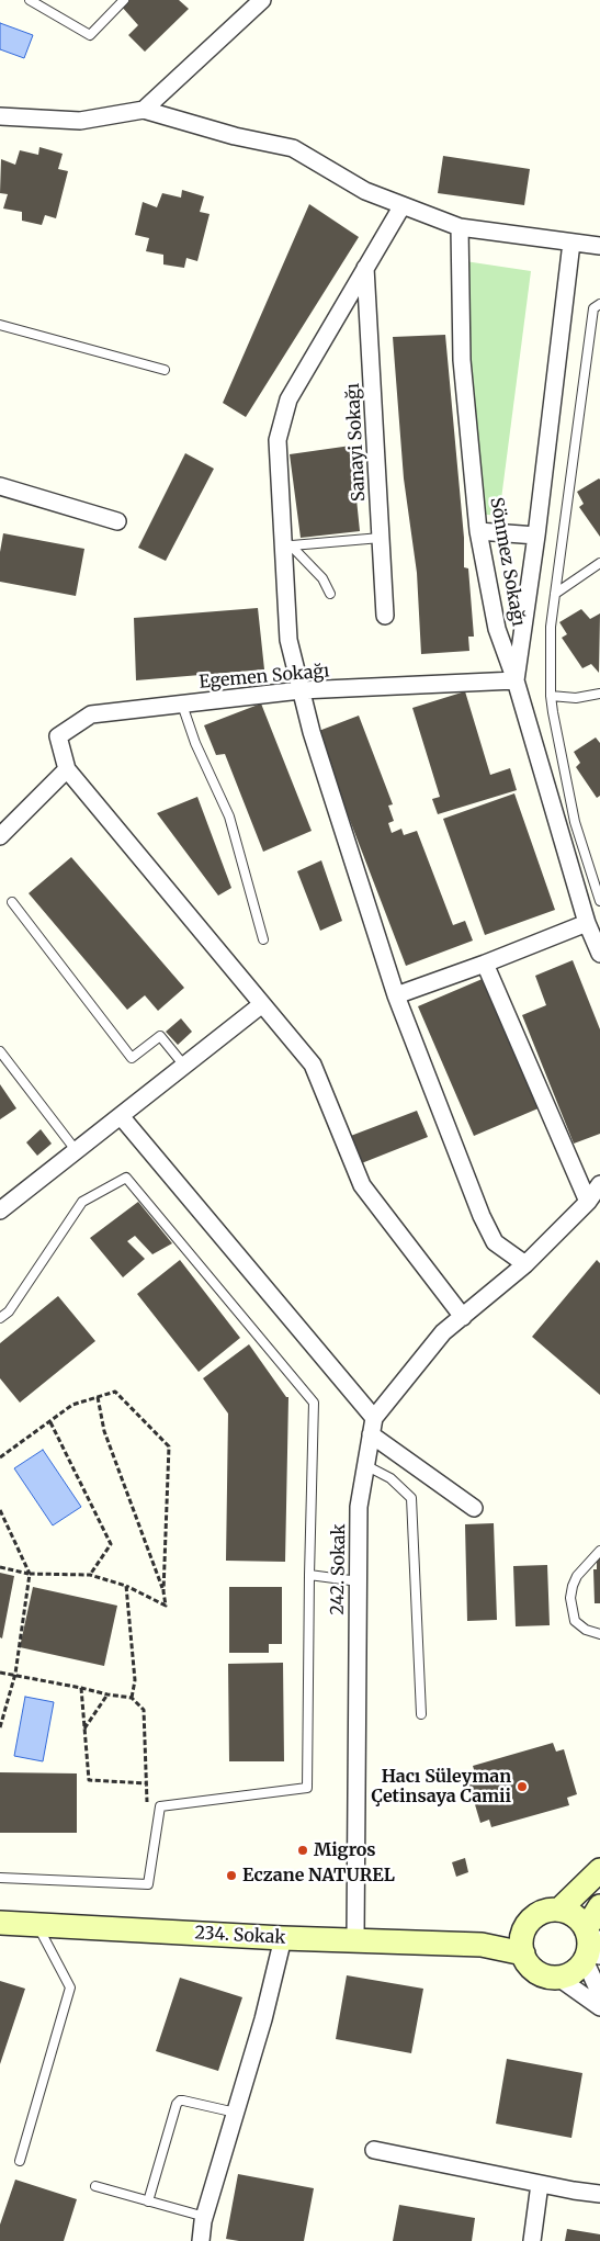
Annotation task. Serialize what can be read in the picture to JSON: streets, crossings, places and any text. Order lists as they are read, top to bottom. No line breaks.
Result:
{"streets":{"street":["Sanayi Sokağı","Sönmez Sokağı","Egemen Sokağı","242. Sokak","234. Sokak"]},"crossings":[["Sönmez Sokağı","Egemen Sokağı"],["242. Sokak","234. Sokak"]],"places":["Hacı Süleyman Çetinsaya Camii","Migros","Eczane NATUREL"]}
